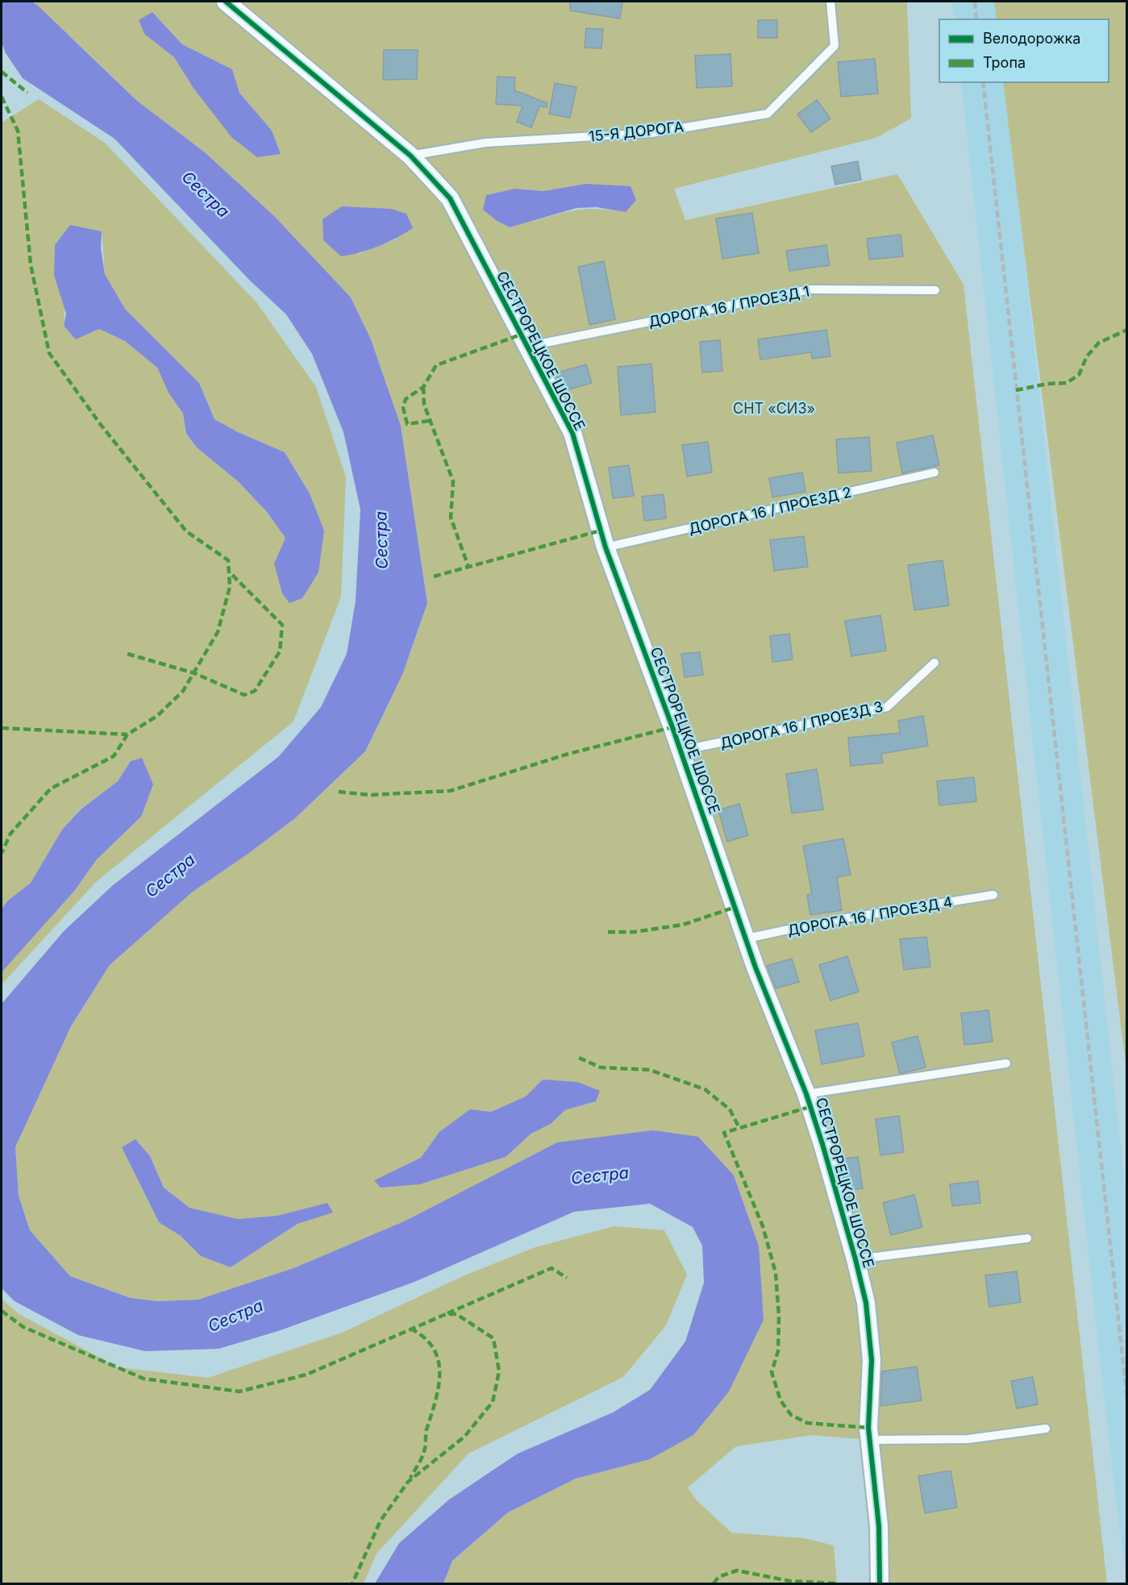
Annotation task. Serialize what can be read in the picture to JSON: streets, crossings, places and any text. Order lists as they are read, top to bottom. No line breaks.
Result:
{"streets":{"street":["СЕСТРОРЕЦКОЕ ШОССЕ"],"lane":["15-Я ДОРОГА","ДОРОГА 16 / ПРОЕЗД 1","ДОРОГА 16 / ПРОЕЗД 2","ДОРОГА 16 / ПРОЕЗД 3","ДОРОГА 16 / ПРОЕЗД 4"]},"crossings":[["15-Я ДОРОГА","СЕСТРОРЕЦКОЕ ШОССЕ"],["ДОРОГА 16 / ПРОЕЗД 1","СЕСТРОРЕЦКОЕ ШОССЕ"],["СЕСТРОРЕЦКОЕ ШОССЕ","ДОРОГА 16 / ПРОЕЗД 2"],["СЕСТРОРЕЦКОЕ ШОССЕ","ДОРОГА 16 / ПРОЕЗД 3"],["СЕСТРОРЕЦКОЕ ШОССЕ","ДОРОГА 16 / ПРОЕЗД 4"]],"water":["Сестра"],"parks":["СНТ «СИЗ»"],"legend":["Велодорожка","Тропа"]}
